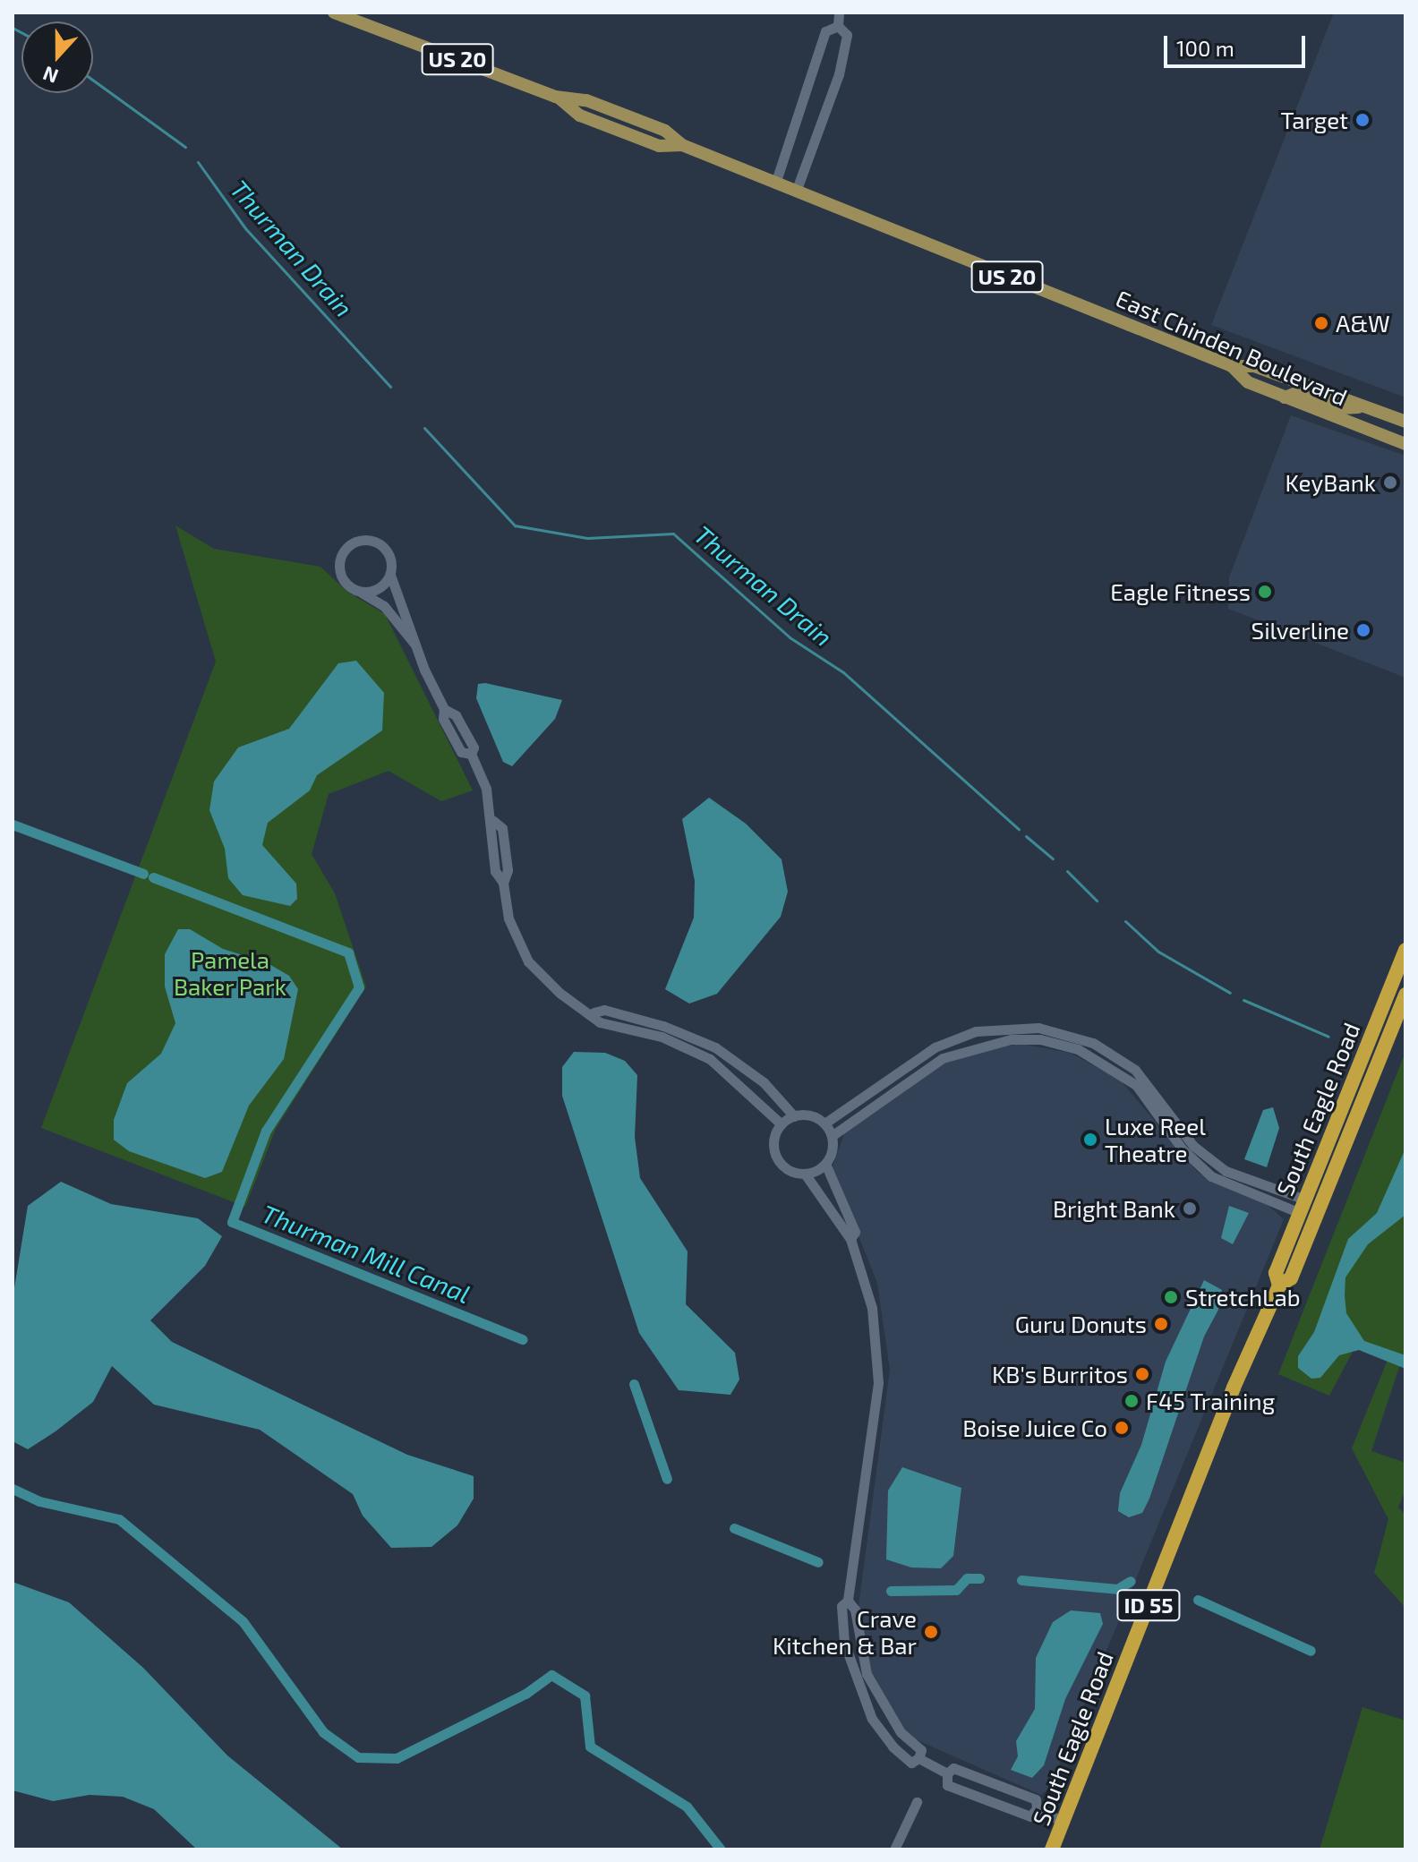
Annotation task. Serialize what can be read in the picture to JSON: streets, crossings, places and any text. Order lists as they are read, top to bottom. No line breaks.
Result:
{"streets":{"highway":["South Eagle Road","ID 55"],"main road":["US 20","East Chinden Boulevard"]},"crossings":[["US 20","East Chinden Boulevard"]],"water":["Thurman Drain","Thurman Mill Canal"],"parks":["Pamela Baker Park"],"places":["Target","A&W","KeyBank","Eagle Fitness","Silverline","Luxe Reel Theatre","Bright Bank","StretchLab","Guru Donuts","KB's Burritos","F45 Training","Boise Juice Co","Crave Kitchen & Bar"],"scale_bar":"100 m","north":"bottom"}
